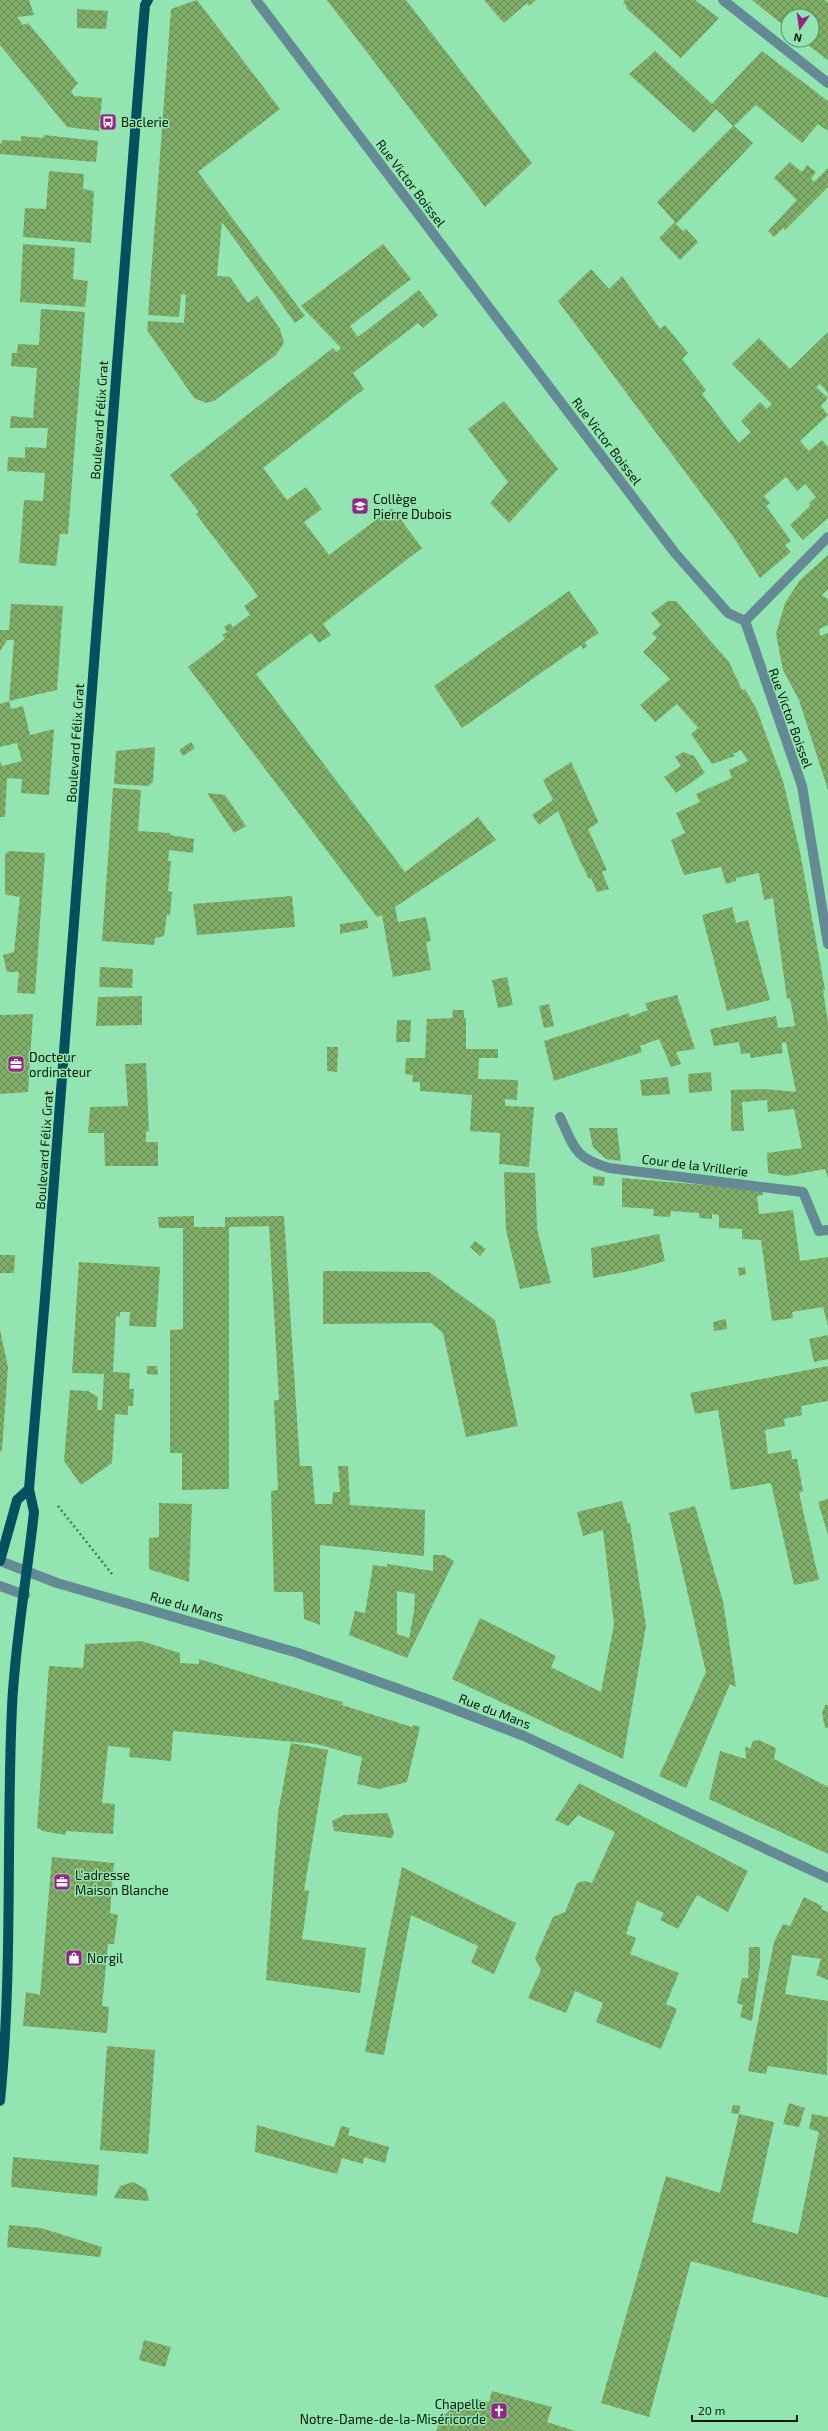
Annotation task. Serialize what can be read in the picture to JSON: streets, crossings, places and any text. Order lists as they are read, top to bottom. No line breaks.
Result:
{"streets":{"main road":["Boulevard Félix Grat"],"street":["Rue Victor Boissel","Cour de la Vrillerie","Rue du Mans"]},"crossings":[["Boulevard Félix Grat","Rue du Mans"]],"places":{"bus stop":["Baclerie"],"school or university":["Collège Pierre Dubois"],"office":["Docteur ordinateur","L'adresse Maison Blanche"],"shop":["Norgil"],"church":["Chapelle Notre-Dame-de-la-Miséricorde"]},"scale_bar":"20 m","north":"bottom"}
